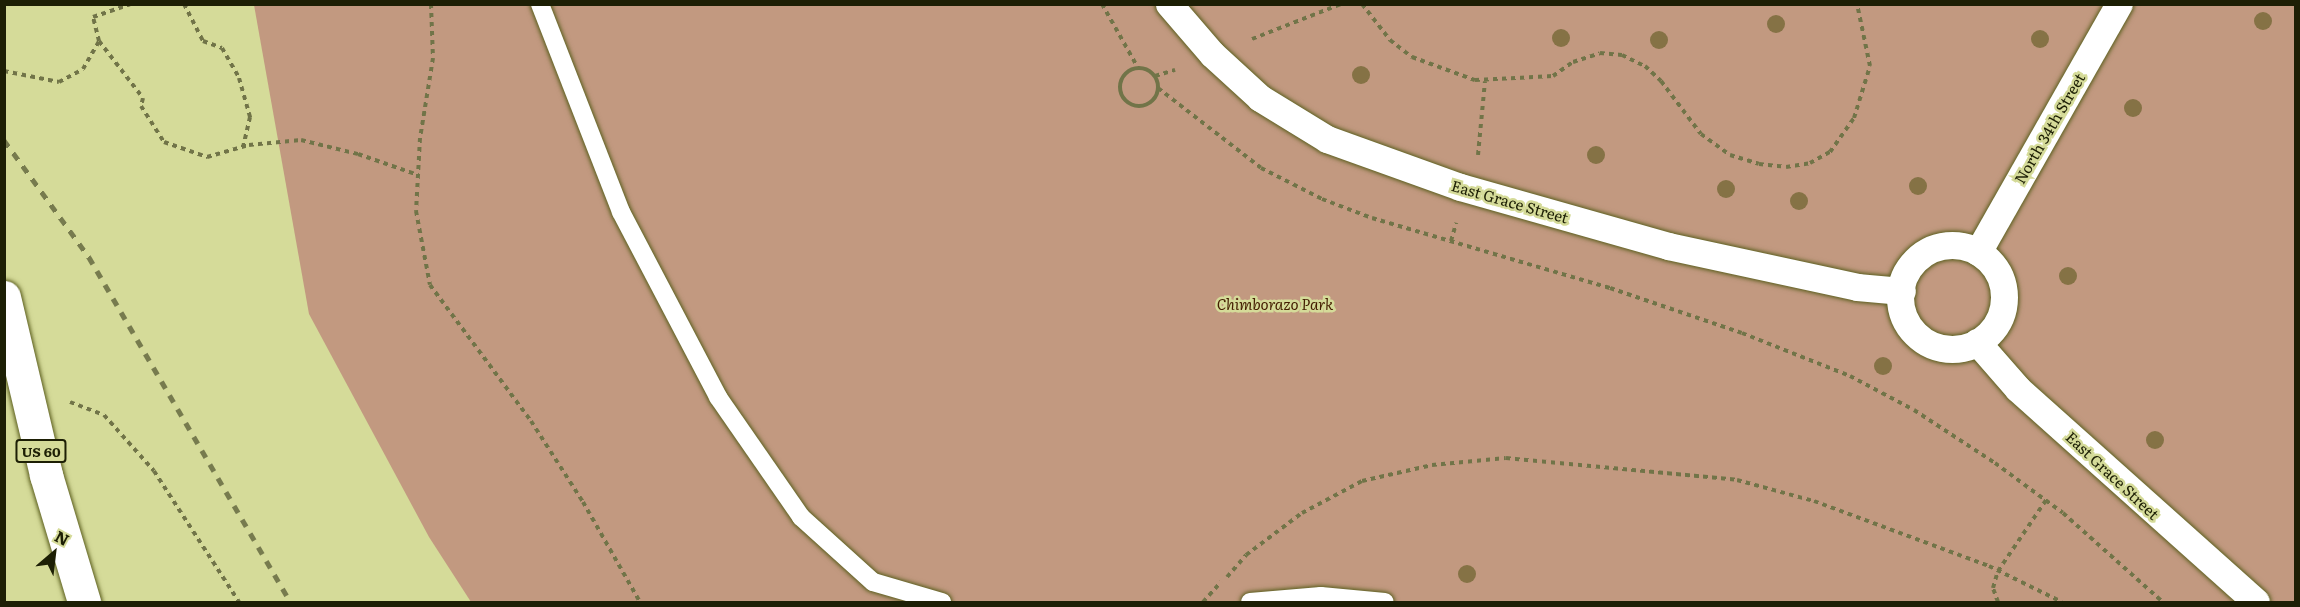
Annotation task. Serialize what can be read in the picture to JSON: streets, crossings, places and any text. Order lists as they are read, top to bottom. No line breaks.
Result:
{"streets":{"main road":["US 60"],"street":["North 34th Street","East Grace Street"]},"crossings":[["North 34th Street","East Grace Street"]],"parks":["Chimborazo Park"],"north":"top right"}
